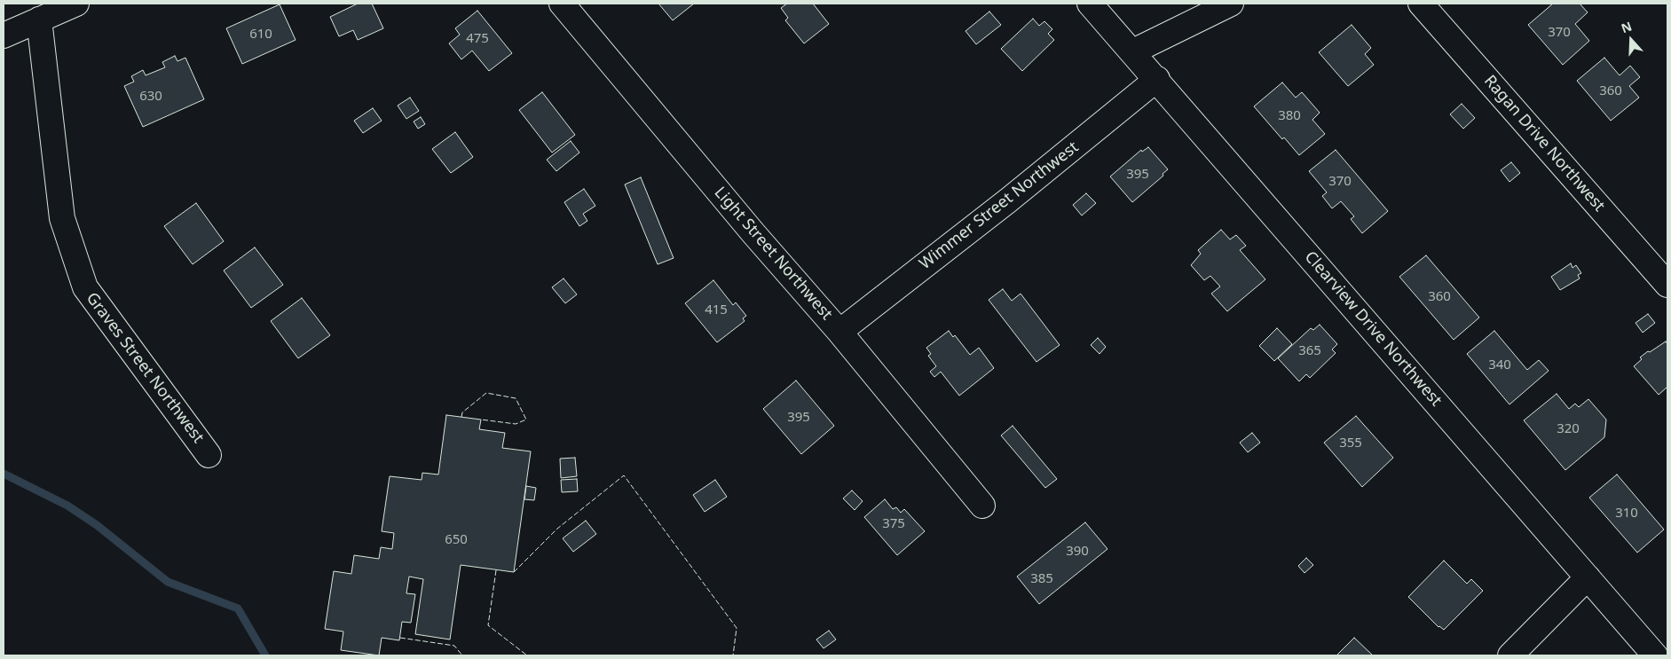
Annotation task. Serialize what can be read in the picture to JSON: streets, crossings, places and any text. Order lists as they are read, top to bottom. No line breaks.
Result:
{"streets":{"street":["Ragan Drive Northwest","Wimmer Street Northwest","Light Street Northwest","Clearview Drive Northwest","Graves Street Northwest"]},"crossings":[["Wimmer Street Northwest","Light Street Northwest"],["Wimmer Street Northwest","Clearview Drive Northwest"]],"house_numbers":["370","610","475","360","630","380","395","370","360","415","365","340","395","320","355","310","375","650","390","385"],"north":"top"}
